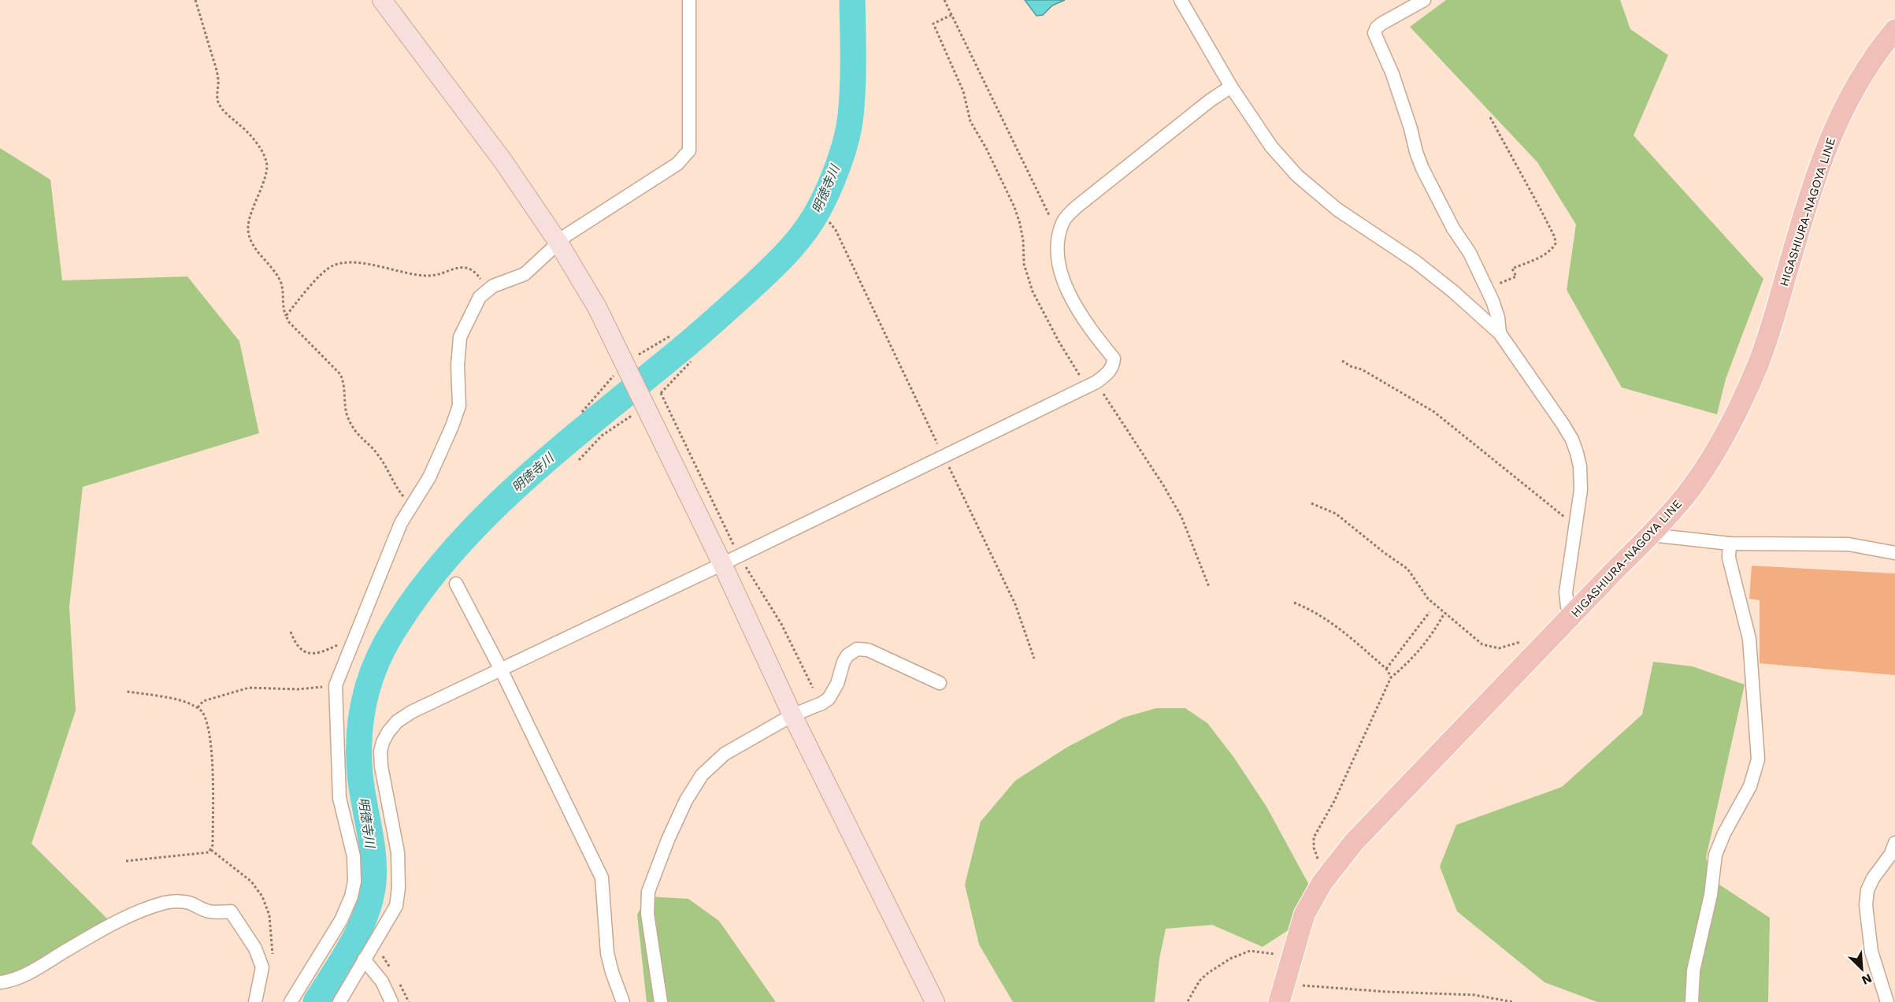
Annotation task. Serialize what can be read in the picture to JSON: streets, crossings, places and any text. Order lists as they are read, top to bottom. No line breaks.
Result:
{"streets":{"main road":["HIGASHIURA-NAGOYA LINE"]},"water":["明徳寺川"],"north":"bottom right"}
